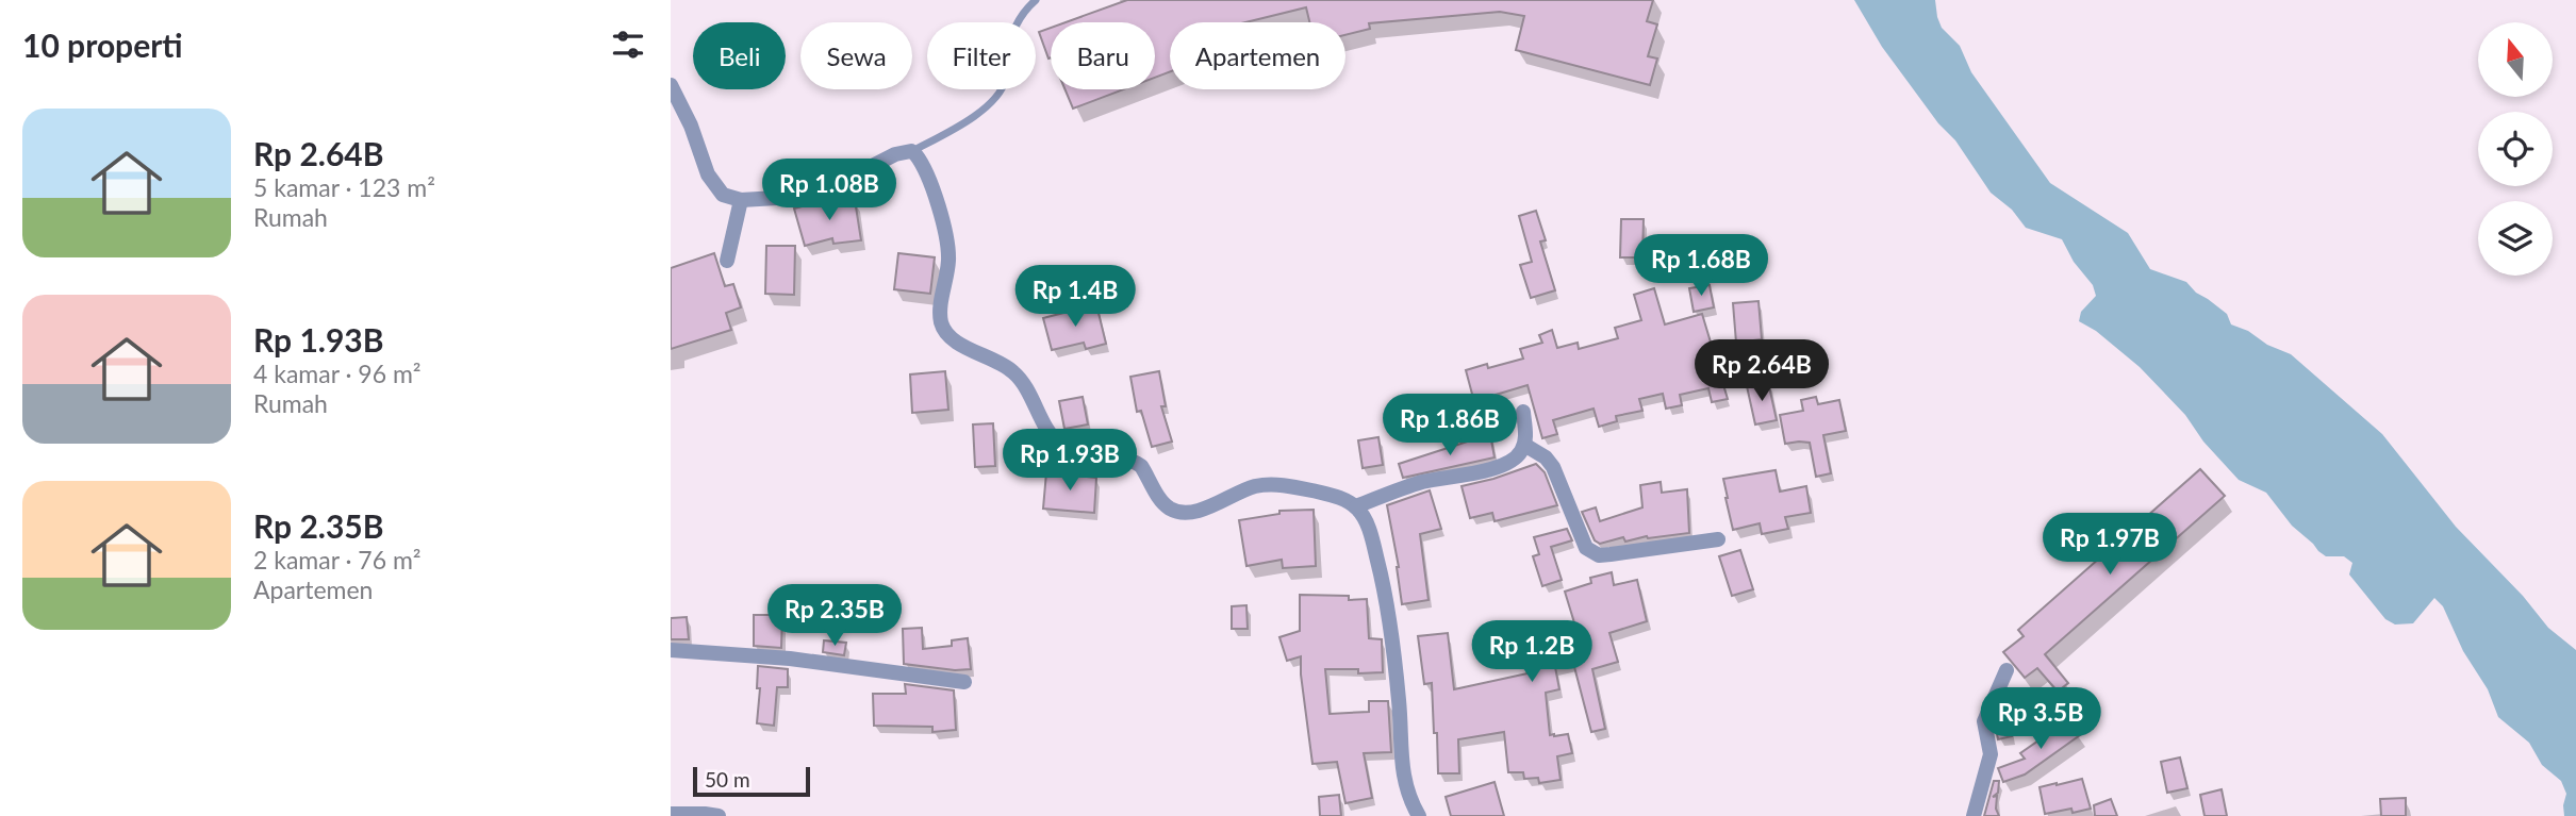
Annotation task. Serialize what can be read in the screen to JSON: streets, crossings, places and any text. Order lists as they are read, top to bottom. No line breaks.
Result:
{"scale_bar":"50 m","north":"top","page":{"heading":"10 properti","chip":["Beli","Sewa","Filter","Baru","Apartemen"],"list":[{"name":"Rp 2.64B","note":"5 kamar · 123 m² · Rumah"},{"name":"Rp 1.93B","note":"4 kamar · 96 m² · Rumah"},{"name":"Rp 2.35B","note":"2 kamar · 76 m² · Apartemen"}],"price":["Rp 1.08B","Rp 1.68B","Rp 1.4B","Rp 2.64B","Rp 1.86B","Rp 1.93B","Rp 1.97B","Rp 2.35B","Rp 1.2B","Rp 3.5B"],"scale":"50 m"}}
